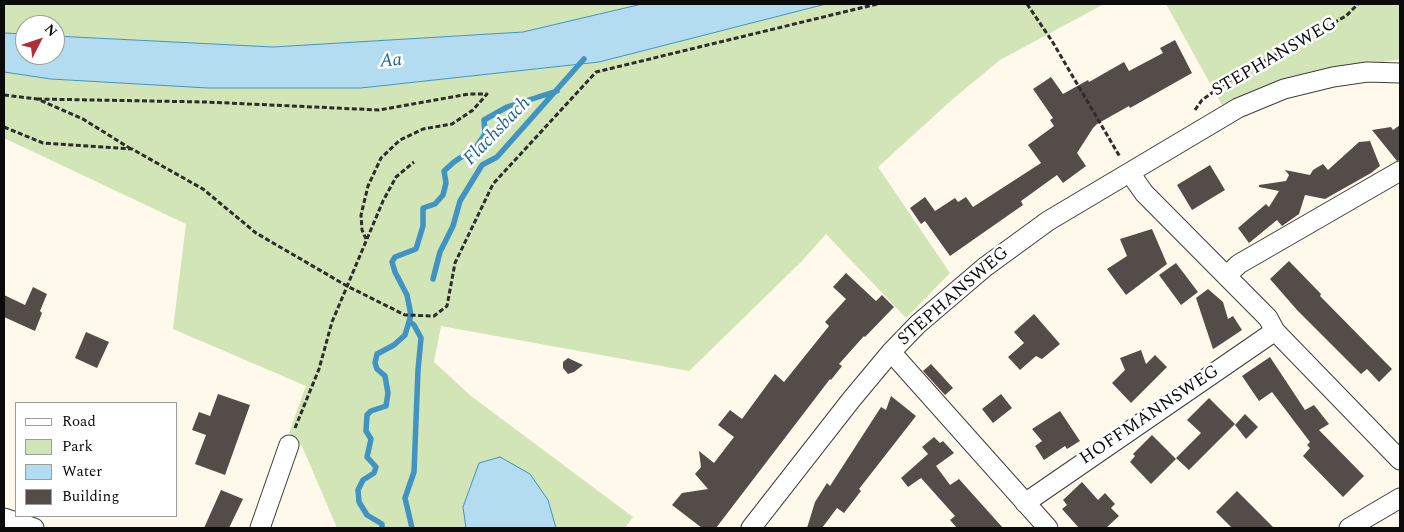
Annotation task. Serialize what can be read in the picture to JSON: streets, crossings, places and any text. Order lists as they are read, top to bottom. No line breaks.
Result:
{"streets":{"street":["STEPHANSWEG","HOFFMANNSWEG"]},"water":["Aa","Flachsbach"],"legend":["Road","Park","Water","Building"],"north":"top right"}
